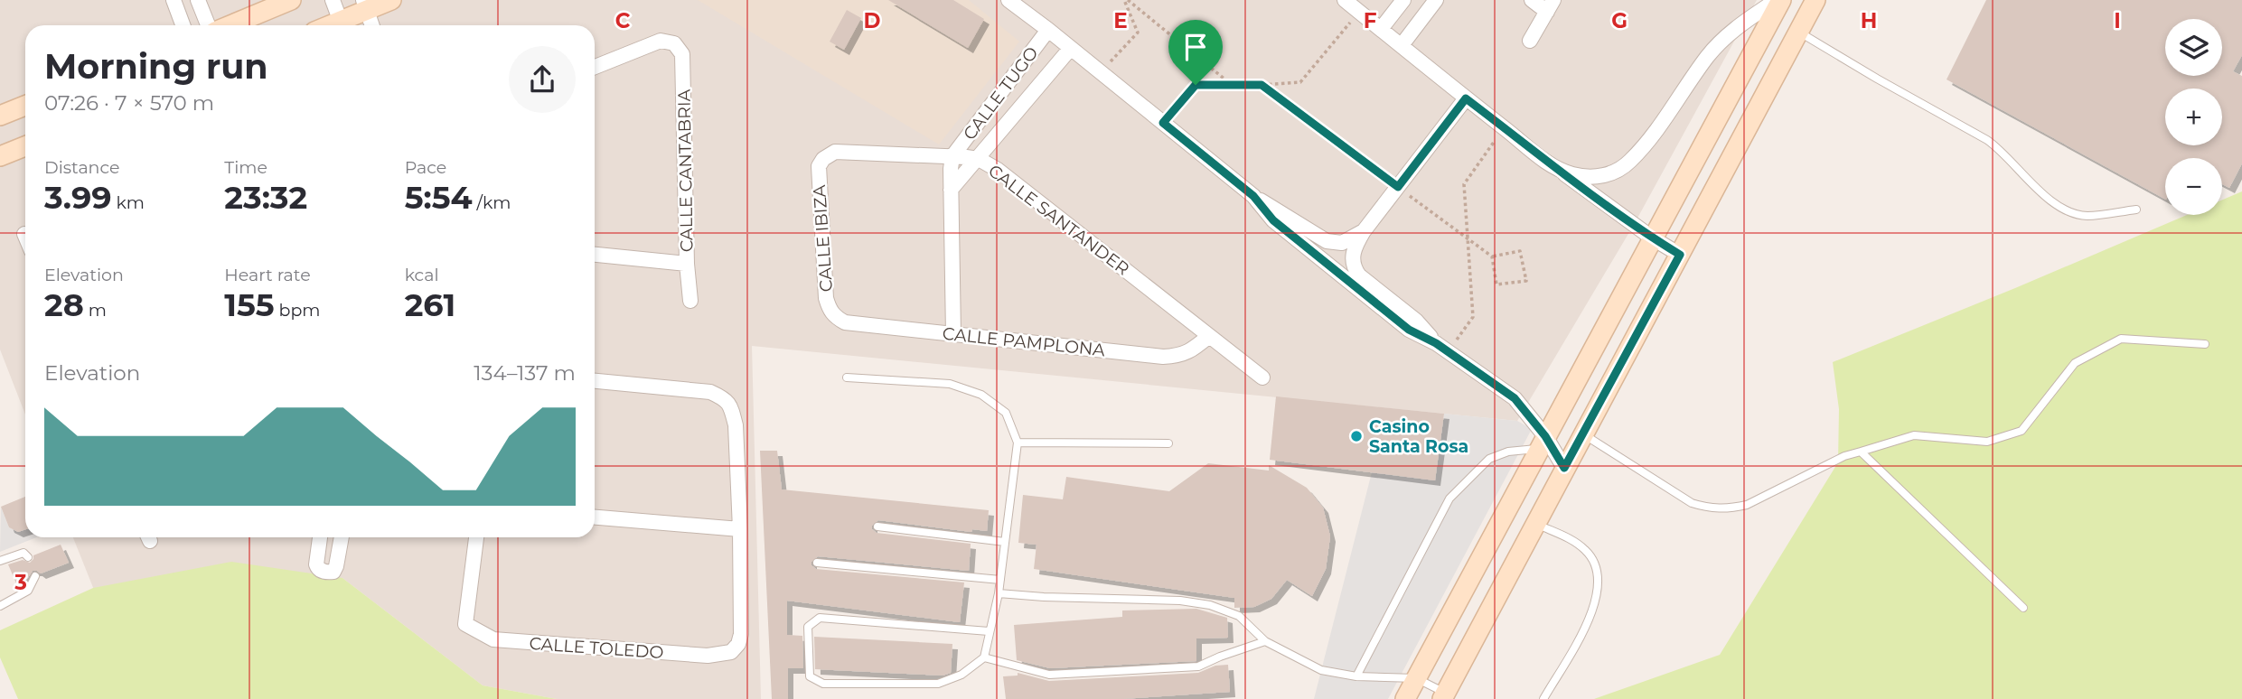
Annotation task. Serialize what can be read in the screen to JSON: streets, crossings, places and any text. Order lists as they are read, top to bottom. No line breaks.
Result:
{"streets":{"street":["CALLE TUGO","CALLE CANTABRIA","CALLE SANTANDER","CALLE IBIZA","CALLE PAMPLONA","CALLE TOLEDO"]},"crossings":[["CALLE TUGO","CALLE SANTANDER"],["CALLE SANTANDER","CALLE IBIZA"],["CALLE SANTANDER","CALLE PAMPLONA"],["CALLE IBIZA","CALLE PAMPLONA"]],"places":["Casino Santa Rosa"],"page":{"map_buttons":["+","−"],"heading":["Morning run","07:26 · 7 × 570 m"],"stats":[["Distance","3.99 km"],["Time","23:32"],["Pace","5:54 /km"],["Elevation","28 m"],["Heart rate","155 bpm"],["kcal","261"]],"chart":["Elevation","134–137 m"]},"grid":{"columns":["C","D","E","F","G","H","I"],"rows":["3"]}}
